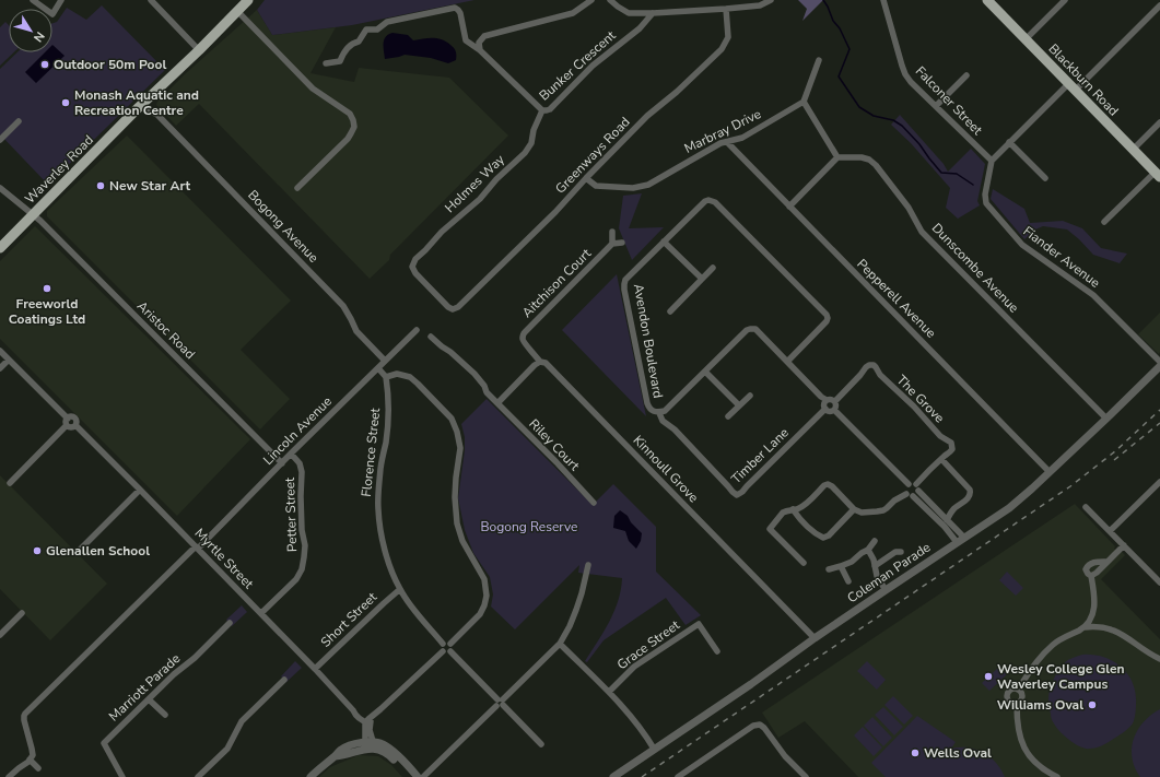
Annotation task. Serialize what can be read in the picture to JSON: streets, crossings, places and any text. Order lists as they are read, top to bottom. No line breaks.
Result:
{"streets":{"main road":["Blackburn Road","Waverley Road"],"street":["Bunker Crescent","Falconer Street","Marbray Drive","Greenways Road","Holmes Way","Bogong Avenue","Fiander Avenue","Dunscombe Avenue","Aitchison Court","Pepperell Avenue","Aristoc Road","Avendon Boulevard","The Grove","Lincoln Avenue","Riley Court","Florence Street","Timber Lane","Kinnoull Grove","Petter Street","Myrtle Street","Coleman Parade","Short Street","Grace Street","Marriott Parade"]},"crossings":[["Bunker Crescent","Holmes Way"],["Falconer Street","Fiander Avenue"],["Marbray Drive","Greenways Road"],["Marbray Drive","Pepperell Avenue"],["Greenways Road","Holmes Way"],["Waverley Road","Bogong Avenue"],["Waverley Road","Aristoc Road"],["Bogong Avenue","Lincoln Avenue"],["Dunscombe Avenue","Coleman Parade"],["Aitchison Court","Kinnoull Grove"],["Pepperell Avenue","Coleman Parade"],["Aristoc Road","Lincoln Avenue"],["Avendon Boulevard","The Grove"],["Avendon Boulevard","Timber Lane"],["The Grove","Timber Lane"],["Lincoln Avenue","Petter Street"],["Lincoln Avenue","Myrtle Street"],["Florence Street","Short Street"],["Kinnoull Grove","Coleman Parade"],["Petter Street","Myrtle Street"],["Myrtle Street","Short Street"]],"parks":["Bogong Reserve"],"places":["Outdoor 50m Pool","Monash Aquatic and Recreation Centre","New Star Art","Freeworld Coatings Ltd","Glenallen School","Wesley College Glen Waverley Campus","Williams Oval","Wells Oval"],"north":"bottom right"}
